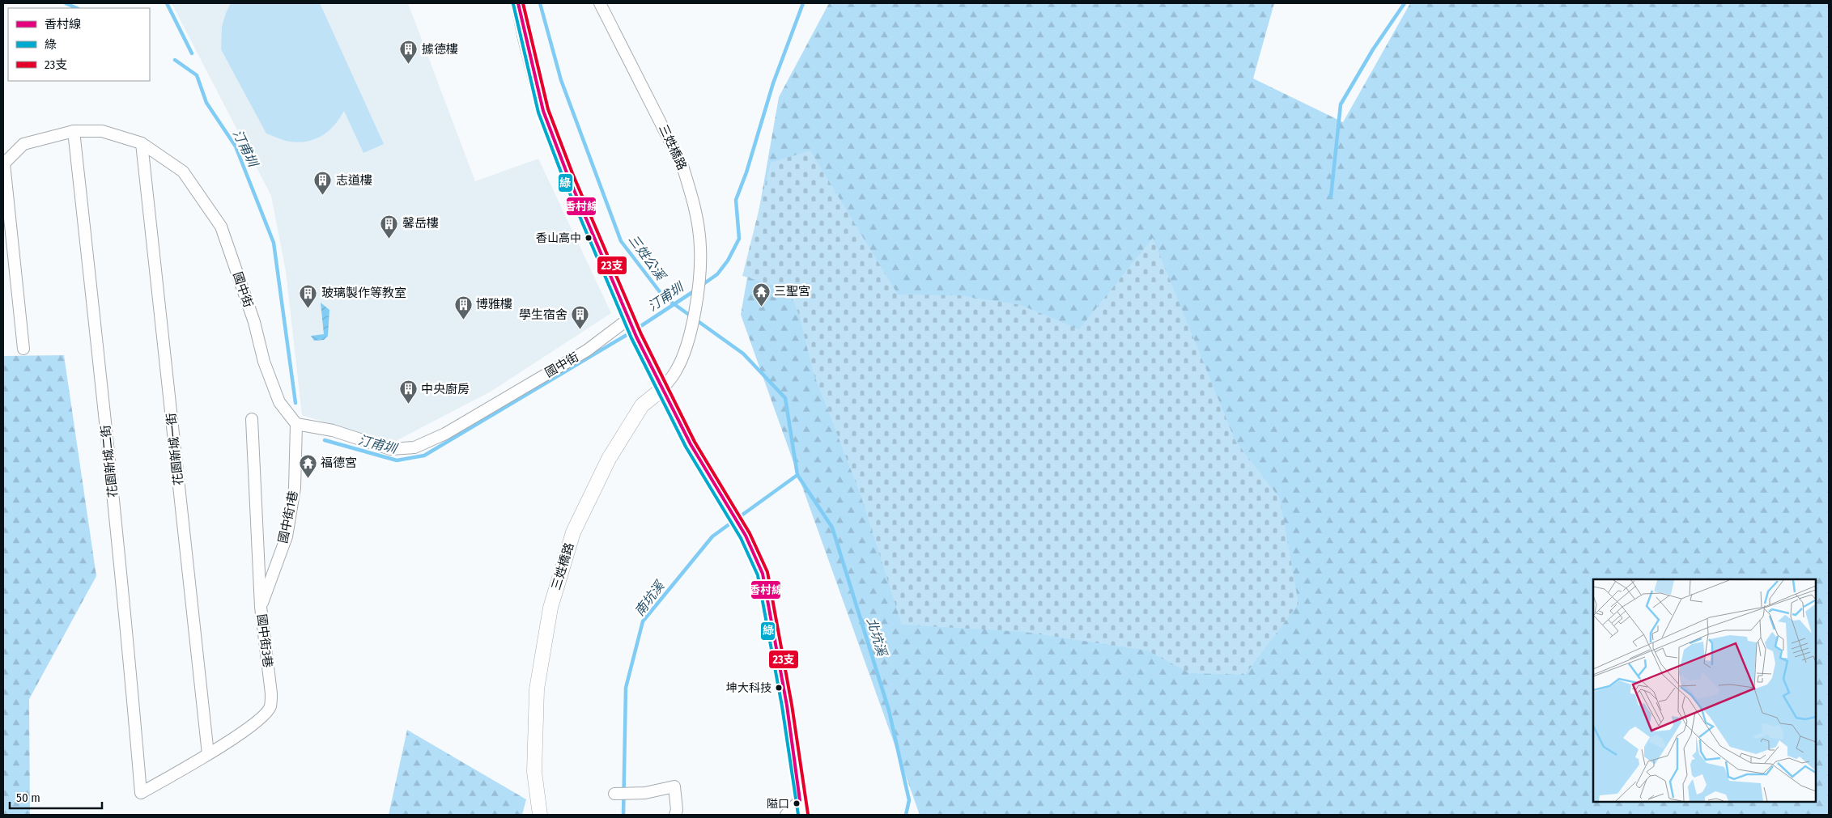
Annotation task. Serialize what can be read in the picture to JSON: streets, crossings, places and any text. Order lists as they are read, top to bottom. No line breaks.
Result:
{"streets":{"street":["三姓橋路","國中街","花園新城一街","花園新城二街","國中街1巷","國中街3巷"]},"crossings":[["國中街","花園新城一街"],["國中街","花園新城二街"],["國中街","國中街1巷"],["花園新城一街","國中街3巷"],["花園新城二街","國中街3巷"],["國中街1巷","國中街3巷"]],"water":["汀甫圳","三姓公溪","南坑溪","北坑溪"],"places":{"building":["據德樓","志道樓","馨岳樓","玻璃製作等教室","博雅樓","學生宿舍","中央廚房"],"other":["香山高中","坤大科技","隘口"],"temple":["三聖宮","福德宮"]},"lines":["transit line 香村線","transit line 23支","transit line 綠"],"legend":["香村線","綠","23支"],"scale_bar":"50 m"}
